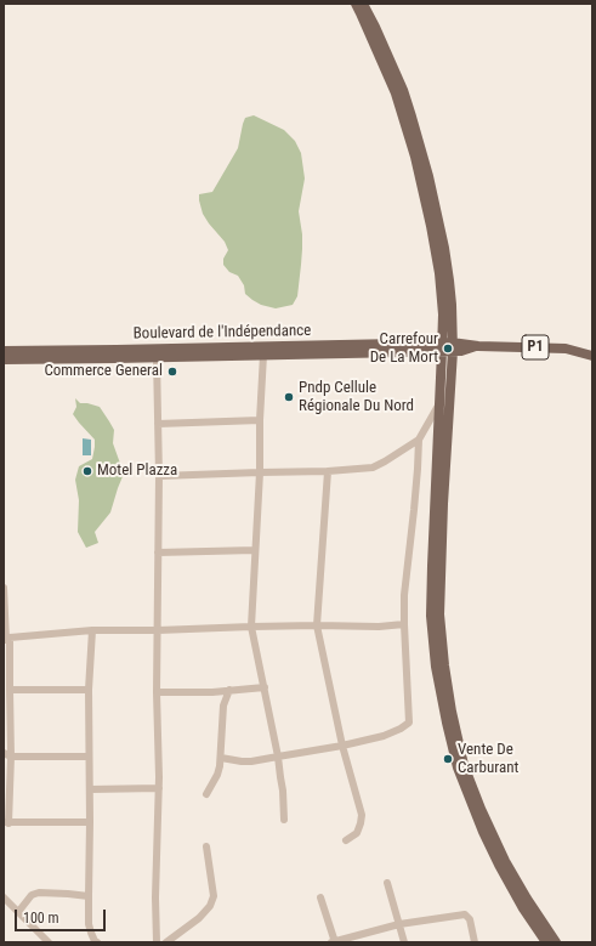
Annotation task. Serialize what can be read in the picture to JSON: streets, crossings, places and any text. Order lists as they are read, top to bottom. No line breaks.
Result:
{"streets":{"main road":["Boulevard de l'Indépendance","P1"]},"crossings":[["Boulevard de l'Indépendance","P1"]],"places":["Carrefour De La Mort","Commerce General","Pndp Cellule Régionale Du Nord","Motel Plazza","Vente De Carburant"],"scale_bar":"100 m"}
